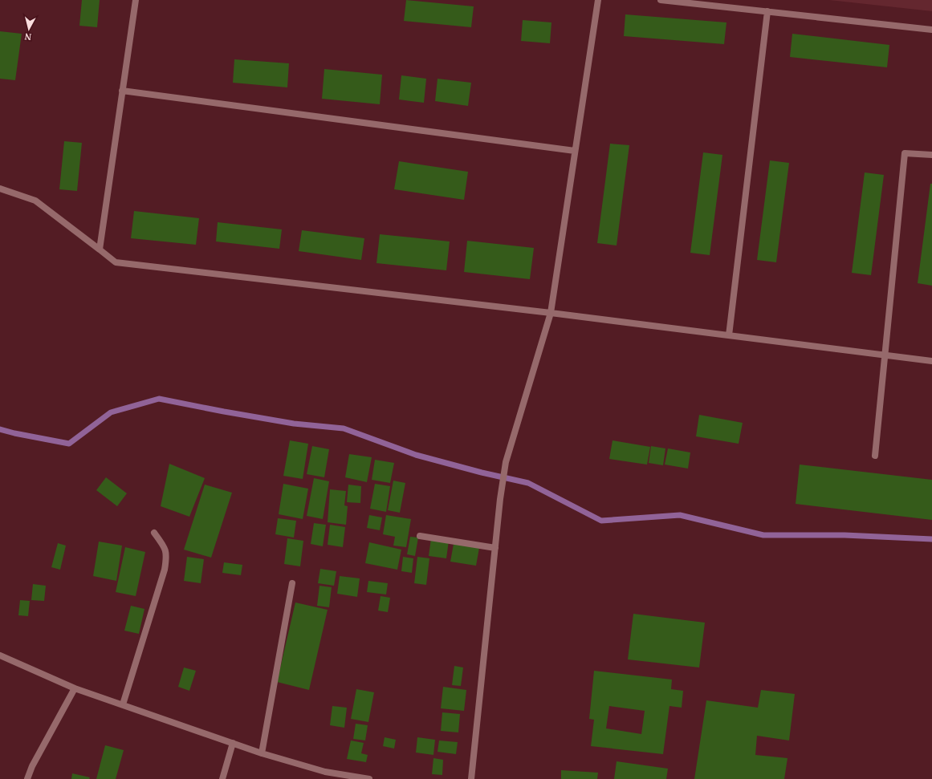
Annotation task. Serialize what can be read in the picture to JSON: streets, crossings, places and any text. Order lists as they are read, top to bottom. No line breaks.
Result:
{"north":"bottom"}
